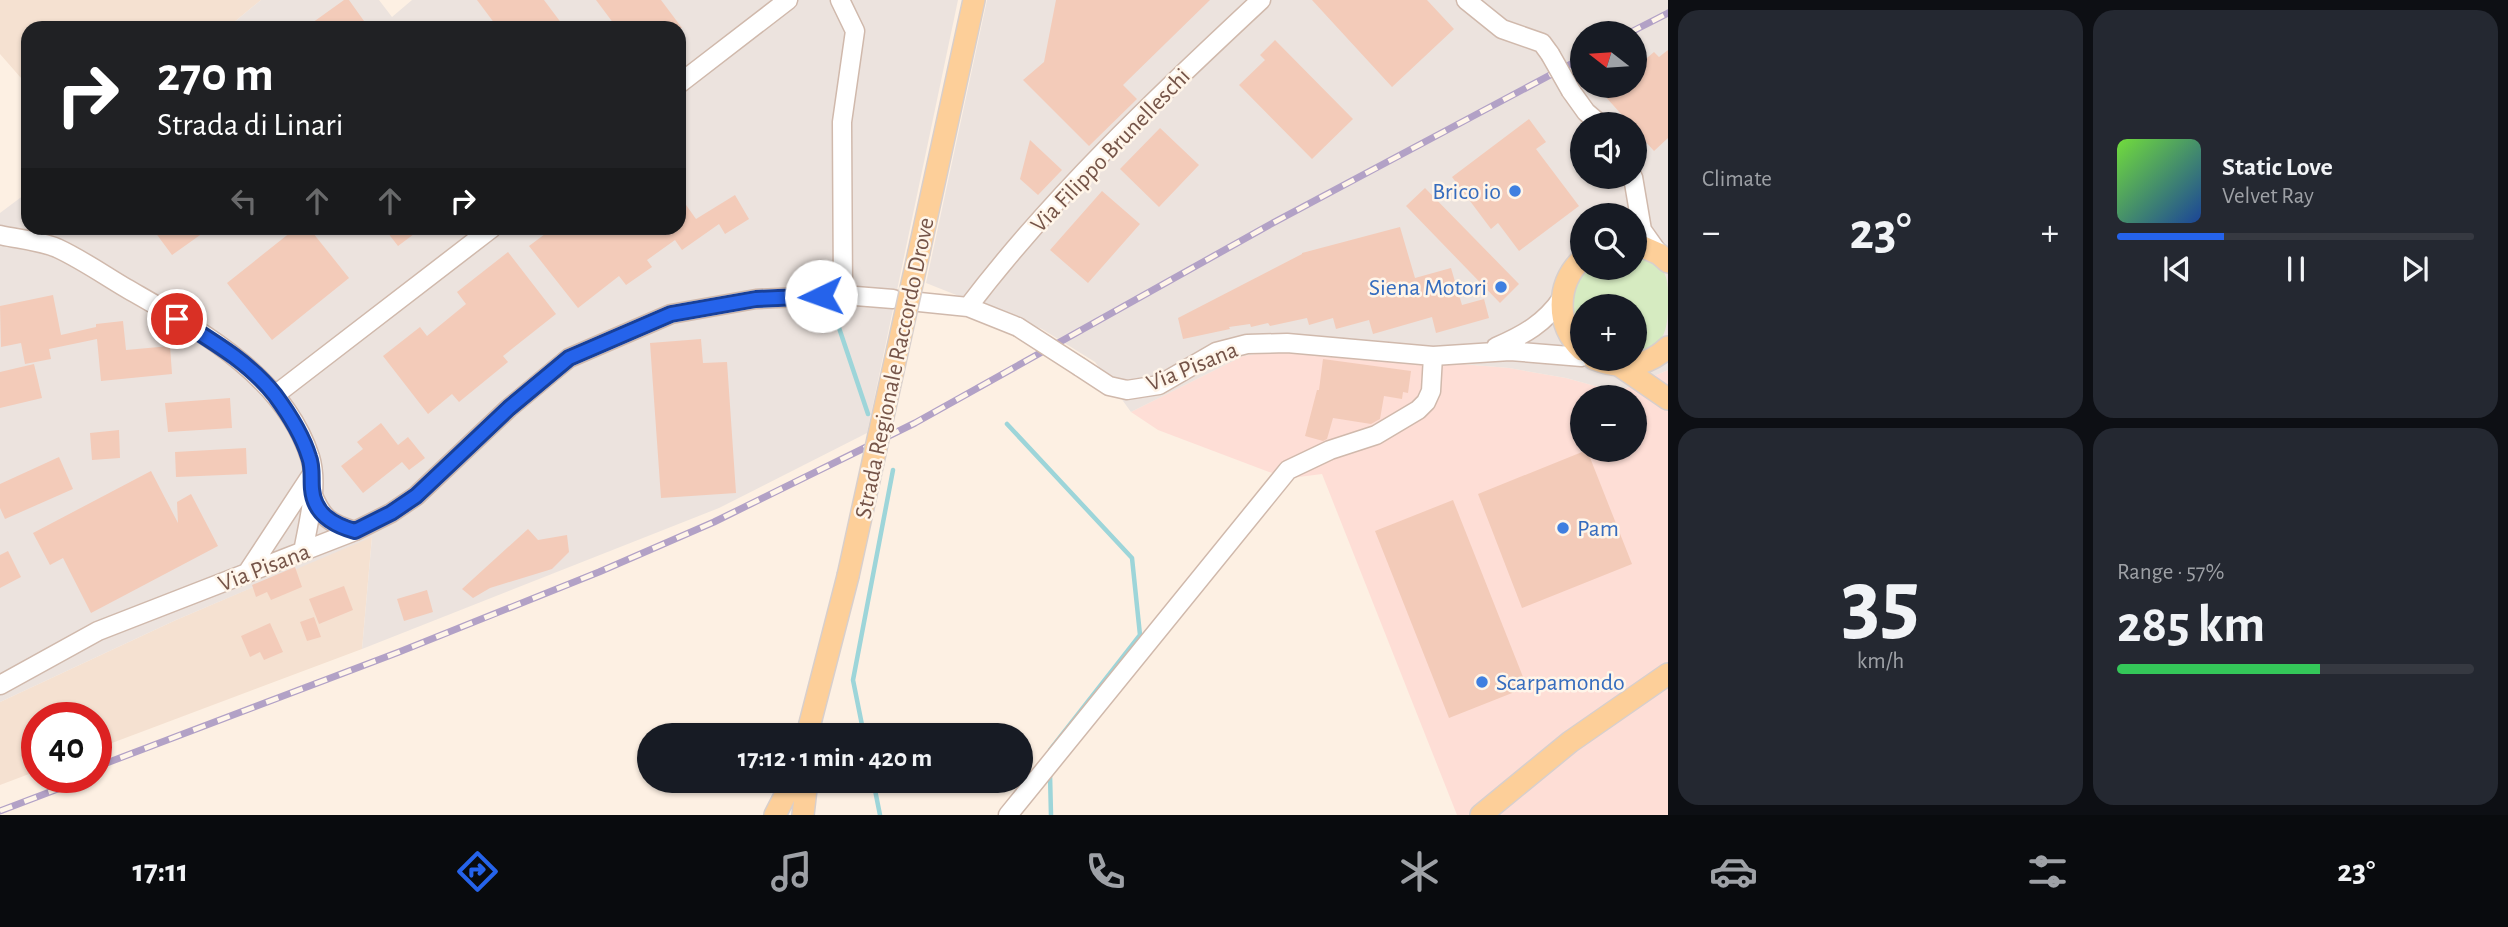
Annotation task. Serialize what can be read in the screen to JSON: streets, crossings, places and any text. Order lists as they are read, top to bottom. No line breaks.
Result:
{"streets":{"main road":["Via Pisana","Strada Regionale Raccordo Drove"],"street":["Via Filippo Brunelleschi"]},"crossings":[["Via Filippo Brunelleschi","Via Pisana"]],"places":["Brico io","Siena Motori","Pam","Scarpamondo"],"north":"left","page":{"tile":["Climate",["35","km/h"],["Range · 57%","285 km"]],"map_buttons":["+","−"],"turn":["270 m","Strada di Linari"],"song":["Static Love","Velvet Ray"],"heat":["−","23°","+"],"limit":"40","trip":"17:12 · 1 min · 420 m","tabs":["17:11","23°"]}}
